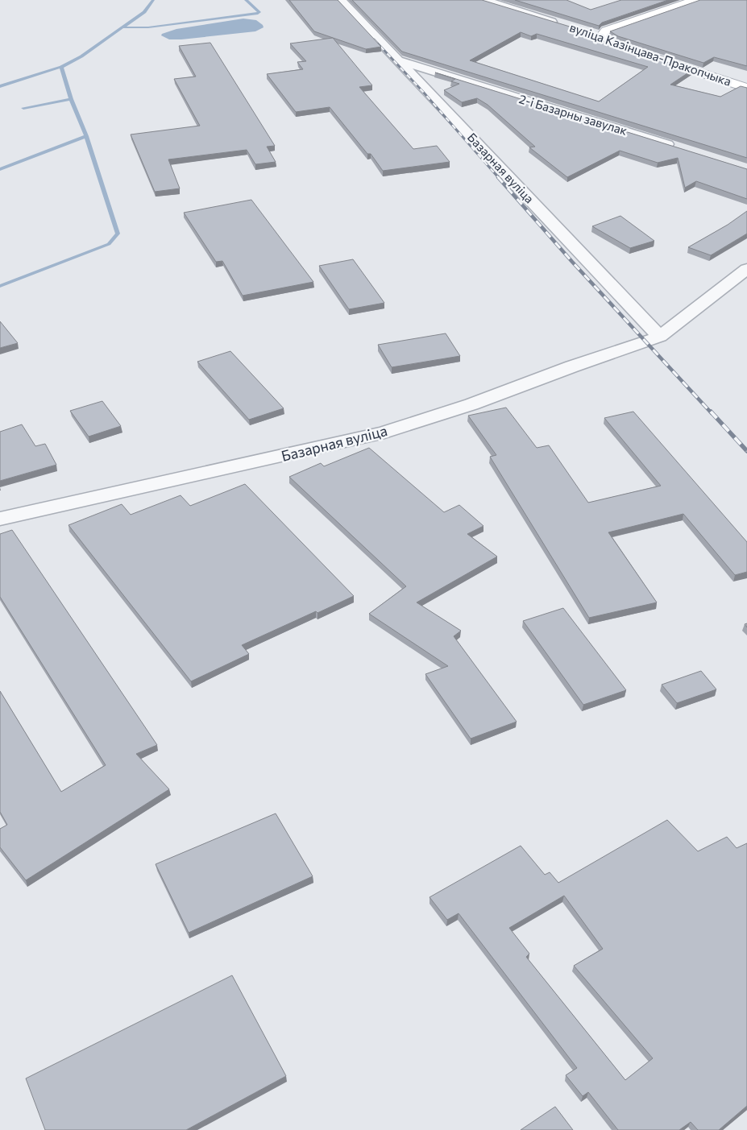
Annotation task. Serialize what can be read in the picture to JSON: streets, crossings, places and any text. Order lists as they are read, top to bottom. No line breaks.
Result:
{"streets":{"street":["вуліца Казінцава-Пракопчыка","2-і Базарны завулак","Базарная вуліца"]},"crossings":[["2-і Базарны завулак","Базарная вуліца"]]}
